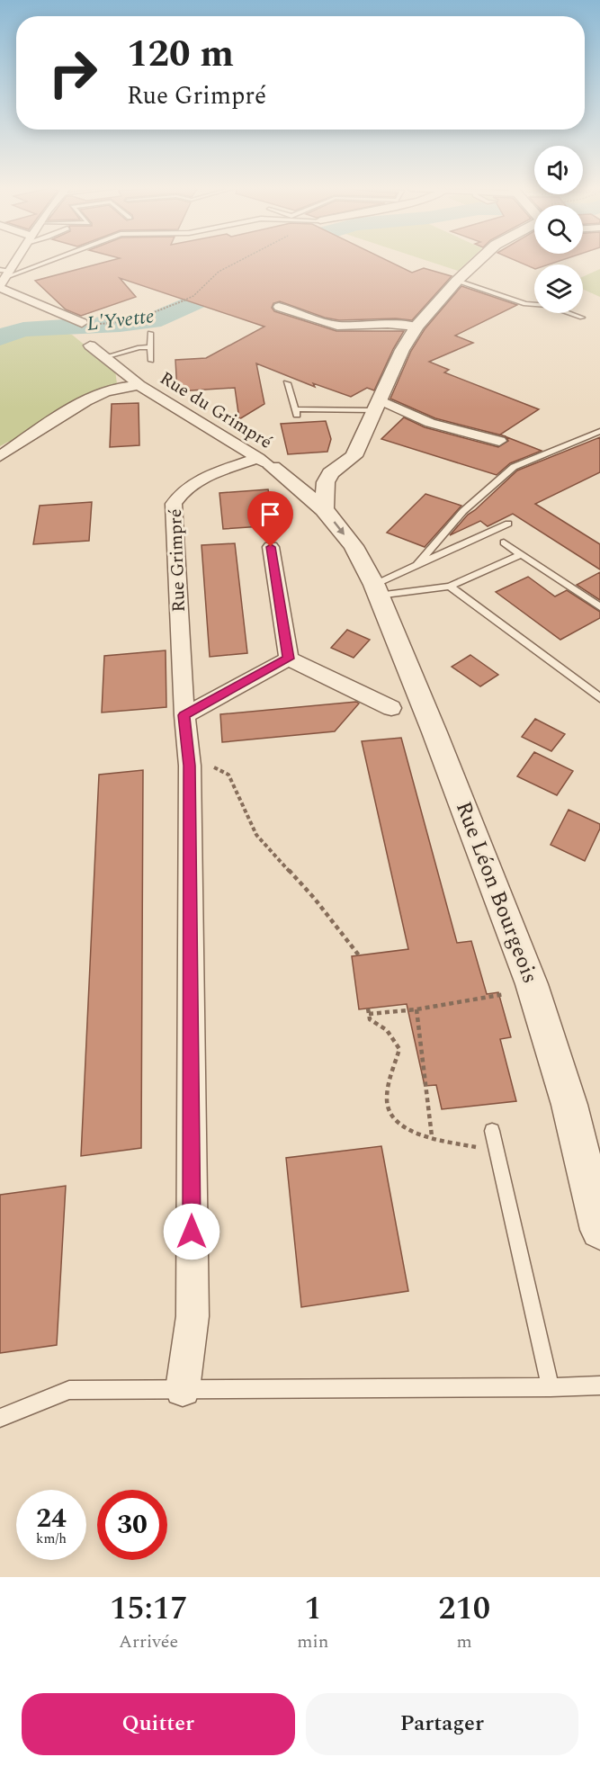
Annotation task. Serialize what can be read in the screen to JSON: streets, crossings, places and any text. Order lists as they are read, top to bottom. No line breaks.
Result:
{"streets":{"street":["Rue du Grimpré","Rue Grimpré","Rue Léon Bourgeois"]},"crossings":[["Rue du Grimpré","Rue Grimpré"],["Rue du Grimpré","Rue Léon Bourgeois"],["Rue Grimpré","Rue Léon Bourgeois"]],"water":["L'Yvette"],"page":{"turn":["120 m","Rue Grimpré"],"speed":"24 km/h","limit":"30","eta":["15:17","Arrivée","1","min","210","m"],"buttons":["Quitter","Partager"]}}
